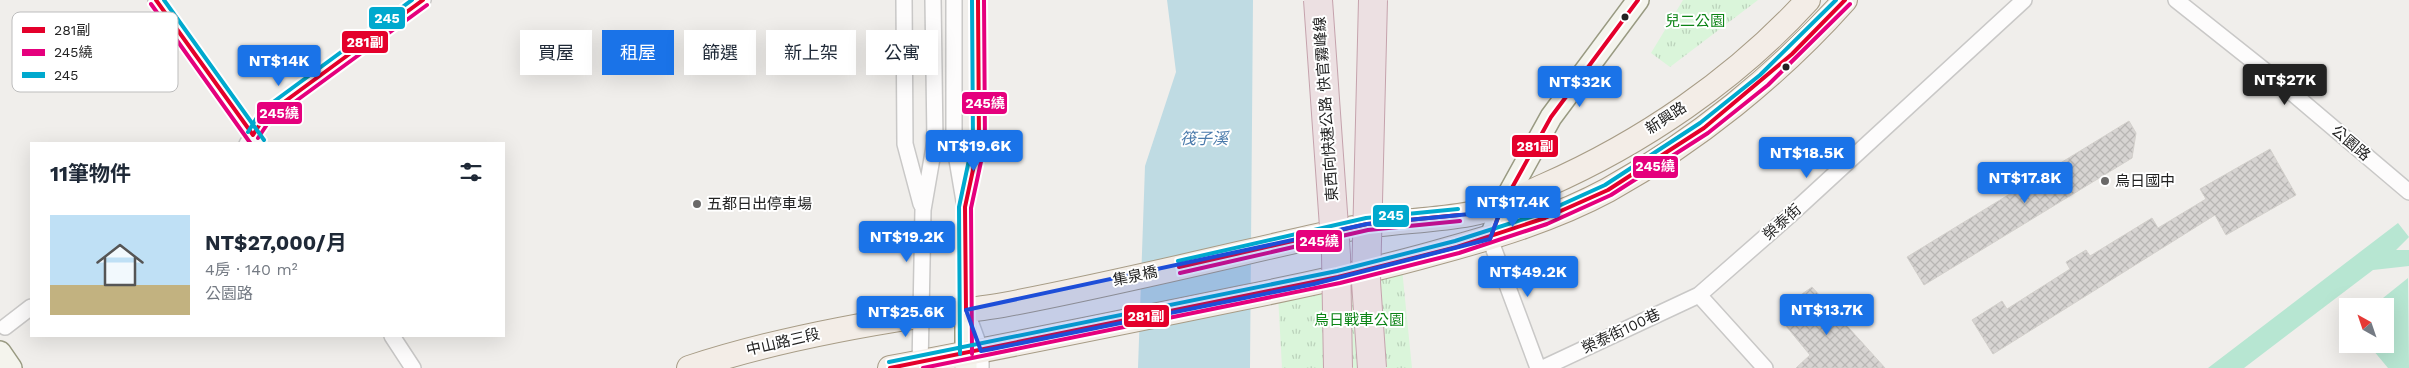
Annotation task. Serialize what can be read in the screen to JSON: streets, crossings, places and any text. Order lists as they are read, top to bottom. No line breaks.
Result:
{"streets":{"highway":["東西向快速公路 快官霧峰線"],"main road":["新興路","集泉橋","中山路三段"],"street":["公園路","榮泰街","榮泰街100巷"]},"crossings":[["新興路","集泉橋"],["榮泰街","榮泰街100巷"],["集泉橋","中山路三段"]],"water":["筏子溪"],"parks":["兒二公園","烏日戰車公園"],"places":["烏日國中","五都日出停車場"],"lines":["transit line 281副","transit line 245繞","transit line 245"],"legend":["281副","245繞","245"],"north":"top left","page":{"chip":["買屋","租屋","篩選","新上架","公寓"],"price":["NT$14K","NT$27K","NT$32K","NT$19.6K","NT$18.5K","NT$17.8K","NT$17.4K","NT$19.2K","NT$49.2K","NT$13.7K","NT$25.6K"],"heading":"11筆物件","list":[{"name":"NT$27,000/月","note":"4房 · 140 m² · 公園路"}]}}
